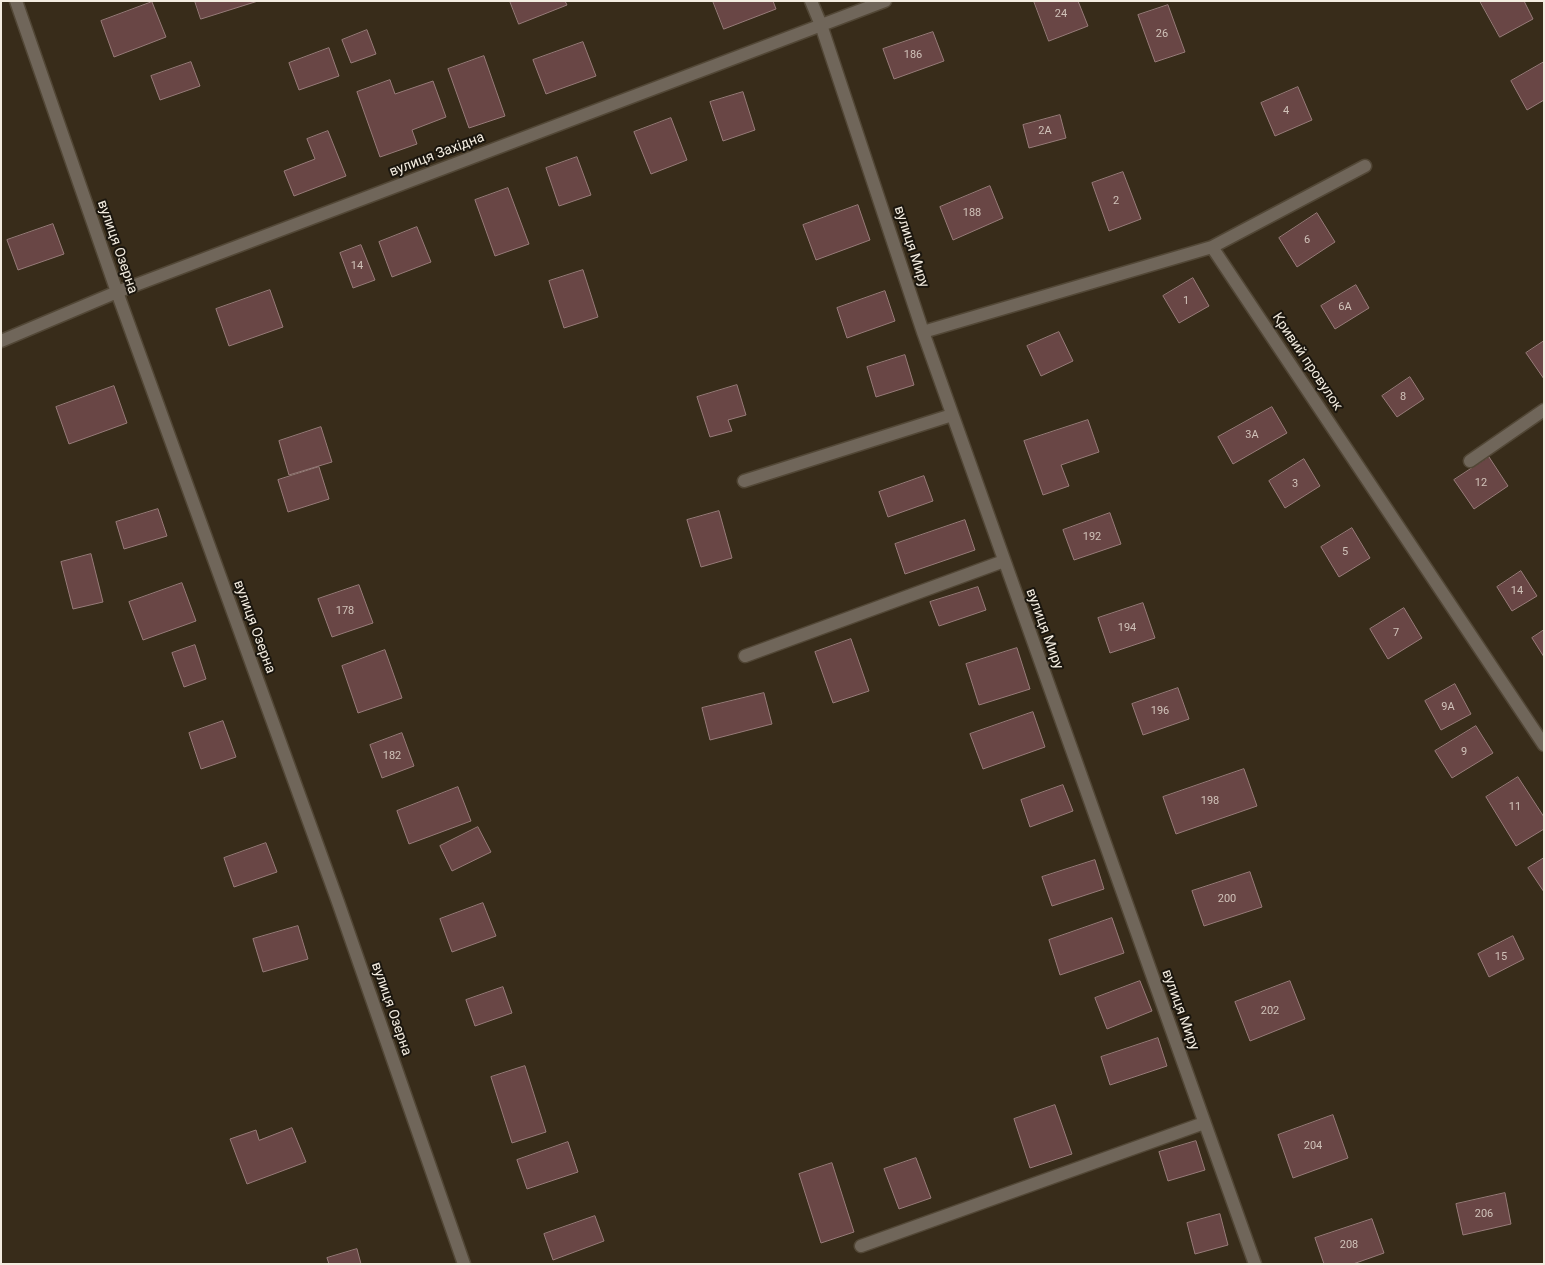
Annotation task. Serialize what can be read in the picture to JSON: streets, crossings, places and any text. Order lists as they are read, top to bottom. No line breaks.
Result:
{"streets":{"street":["вулиця Західна","вулиця Озерна","вулиця Миру","Кривий провулок"]},"crossings":[["вулиця Західна","вулиця Озерна"],["вулиця Західна","вулиця Миру"]],"house_numbers":["24","26","186","4","2А","2","188","6","14","1","6А","8","3А","12","3","192","5","14","178","194","7","9А","196","9","182","198","11","200","15","202","204","206","208"]}
